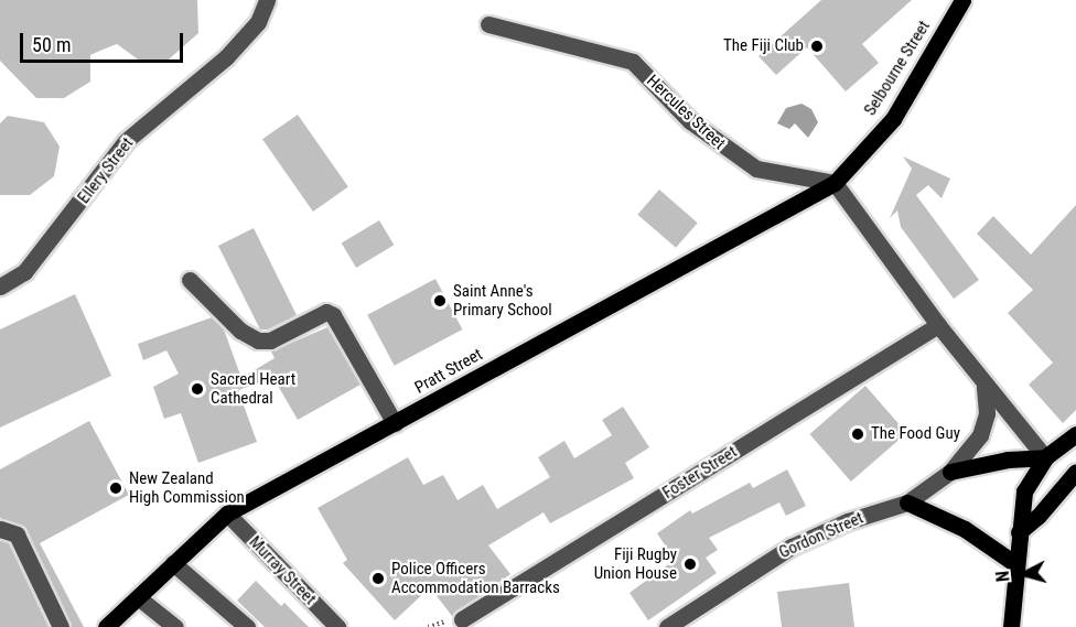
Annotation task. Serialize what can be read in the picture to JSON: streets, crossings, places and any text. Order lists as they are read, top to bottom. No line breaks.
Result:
{"streets":{"main road":["Selbourne Street","Pratt Street"],"street":["Hercules Street","Ellery Street","Foster Street","Gordon Street","Murray Street"]},"crossings":[["Selbourne Street","Hercules Street"],["Selbourne Street","Pratt Street"],["Hercules Street","Pratt Street"],["Pratt Street","Murray Street"]],"places":["The Fiji Club","Saint Anne's Primary School","Sacred Heart Cathedral","The Food Guy","New Zealand High Commission","Fiji Rugby Union House","Police Officers Accommodation Barracks"],"scale_bar":"50 m","north":"left"}
